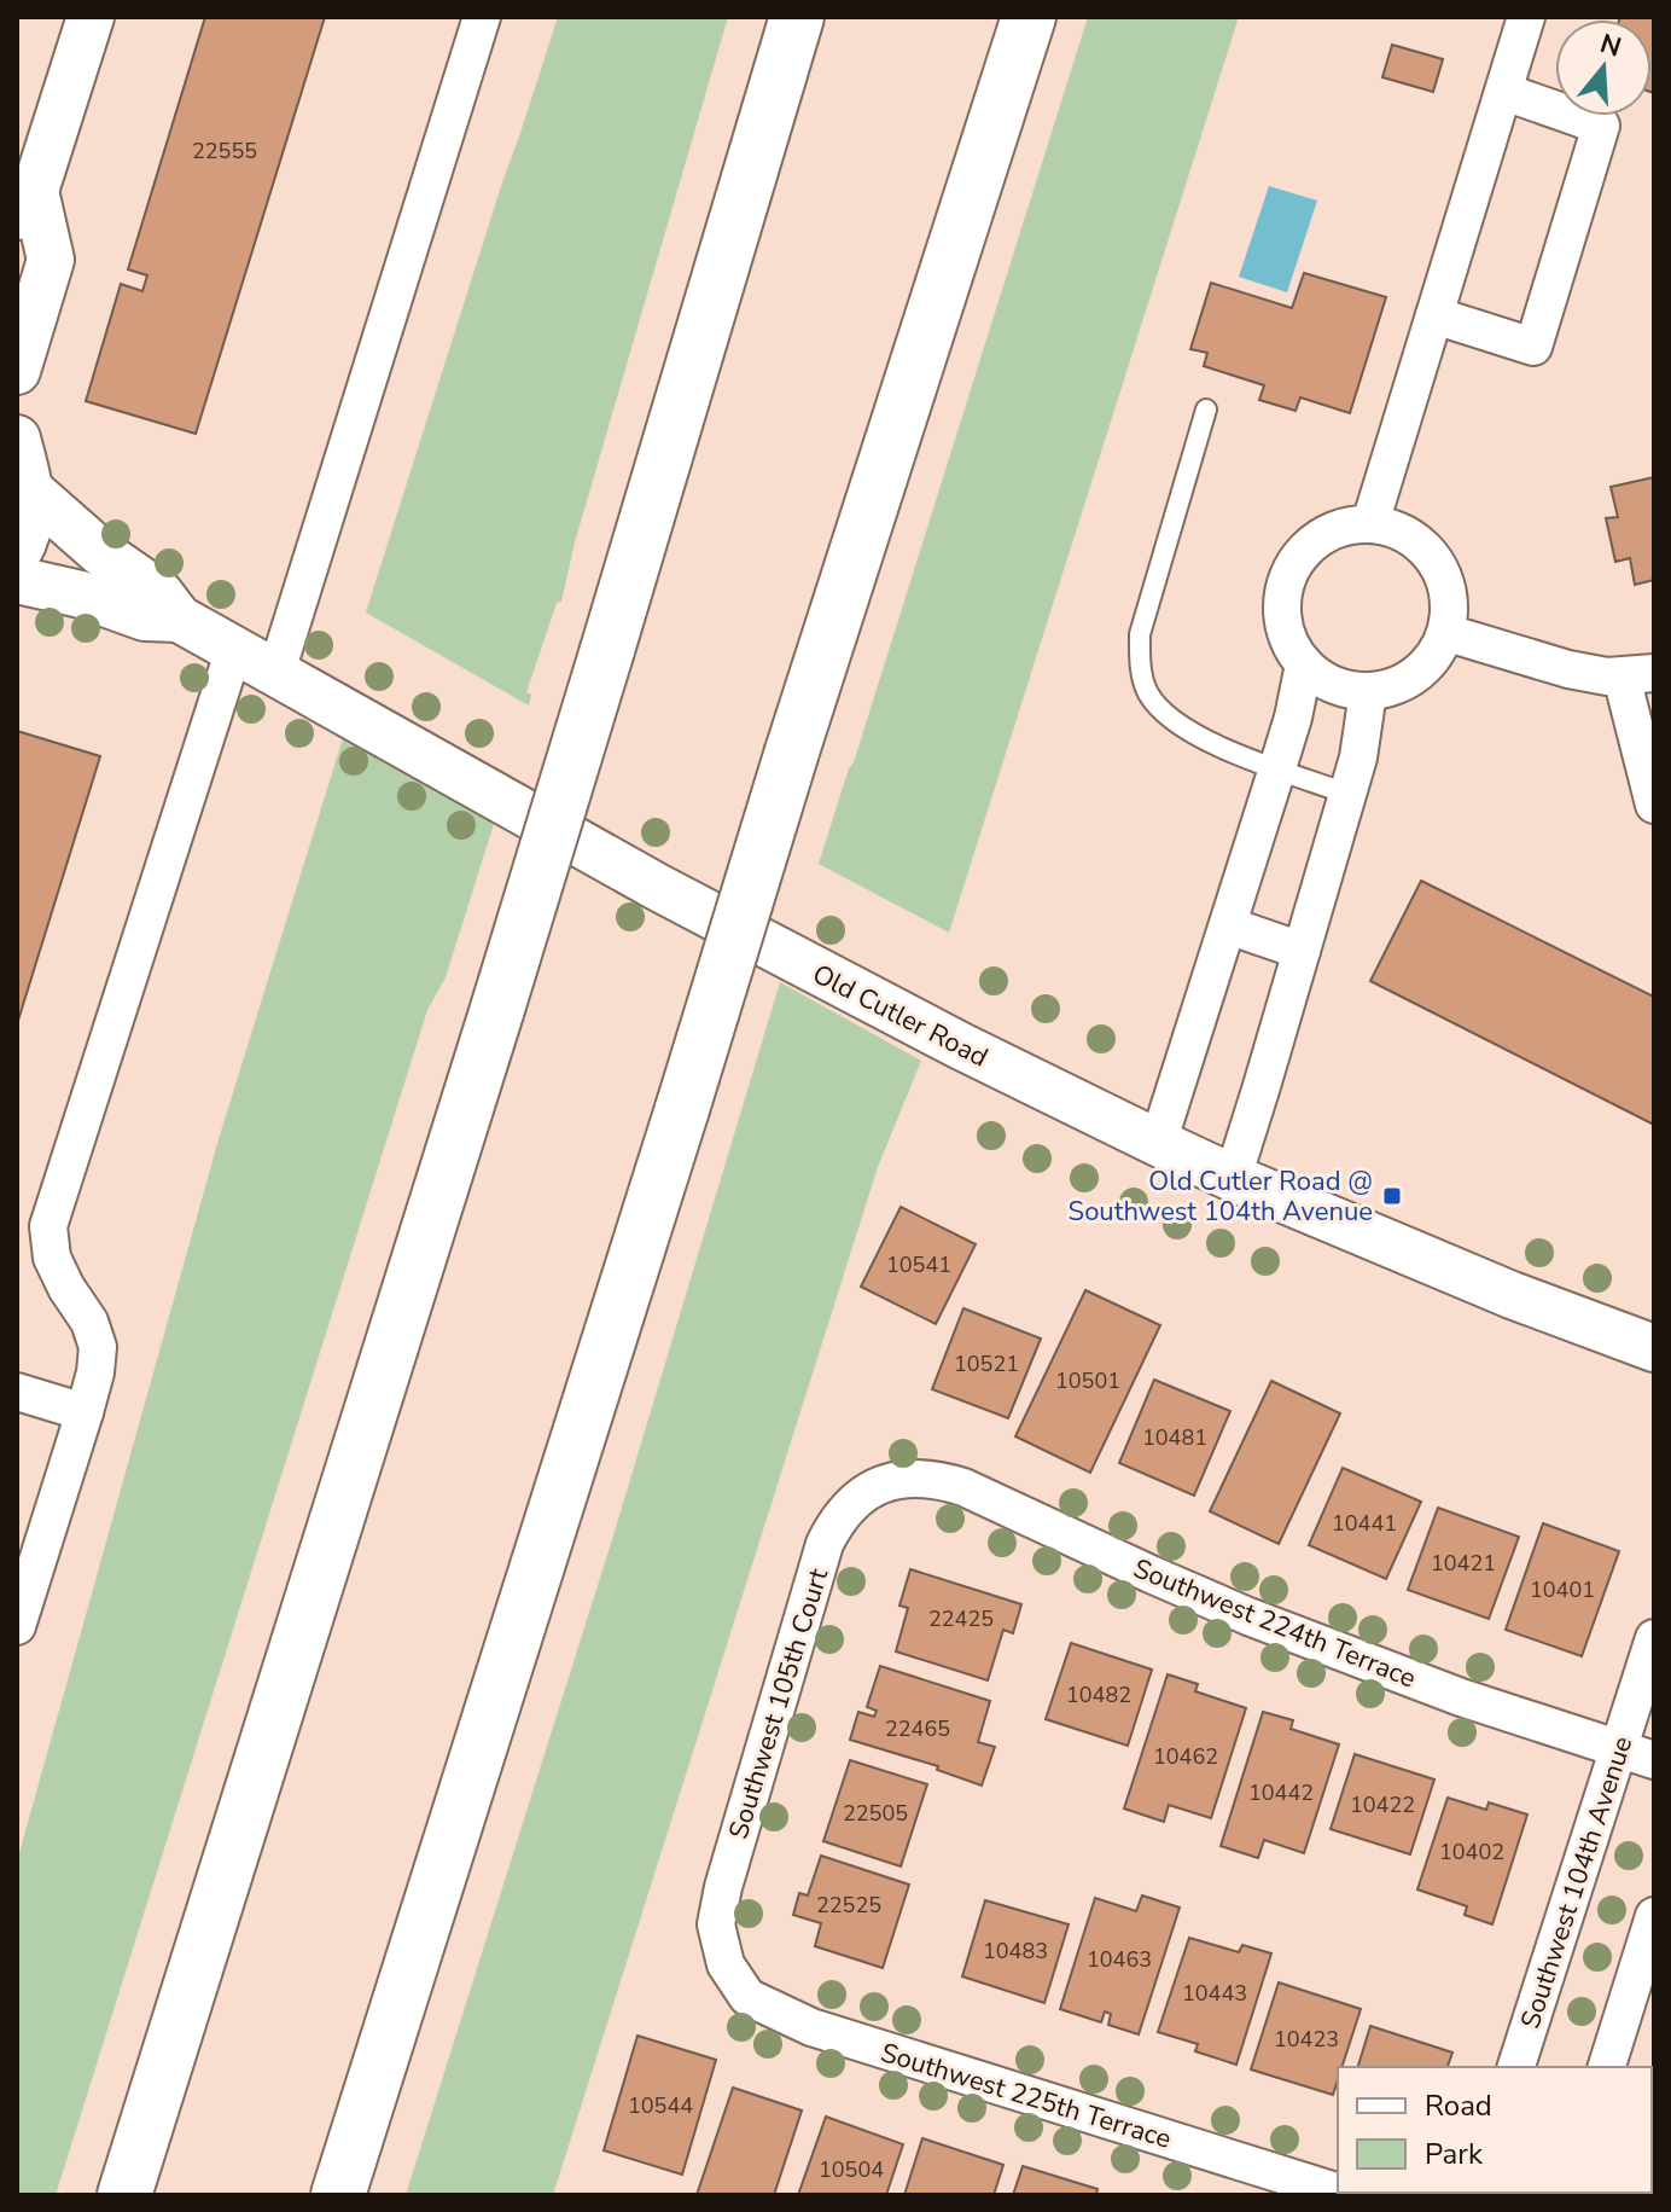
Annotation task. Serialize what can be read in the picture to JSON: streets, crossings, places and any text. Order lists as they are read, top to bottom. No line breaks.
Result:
{"streets":{"street":["Old Cutler Road","Southwest 224th Terrace","Southwest 105th Court","Southwest 104th Avenue","Southwest 225th Terrace"]},"crossings":[["Southwest 224th Terrace","Southwest 105th Court"],["Southwest 224th Terrace","Southwest 104th Avenue"],["Southwest 105th Court","Southwest 225th Terrace"]],"places":{"transit":["Old Cutler Road @ Southwest 104th Avenue"]},"house_numbers":["22555","10541","10521","10501","10481","10441","10421","10401","22425","10482","22465","10462","10442","10422","22505","10402","22525","10483","10463","10443","10423","10544","10504"],"legend":["Road","Park"],"north":"top"}
